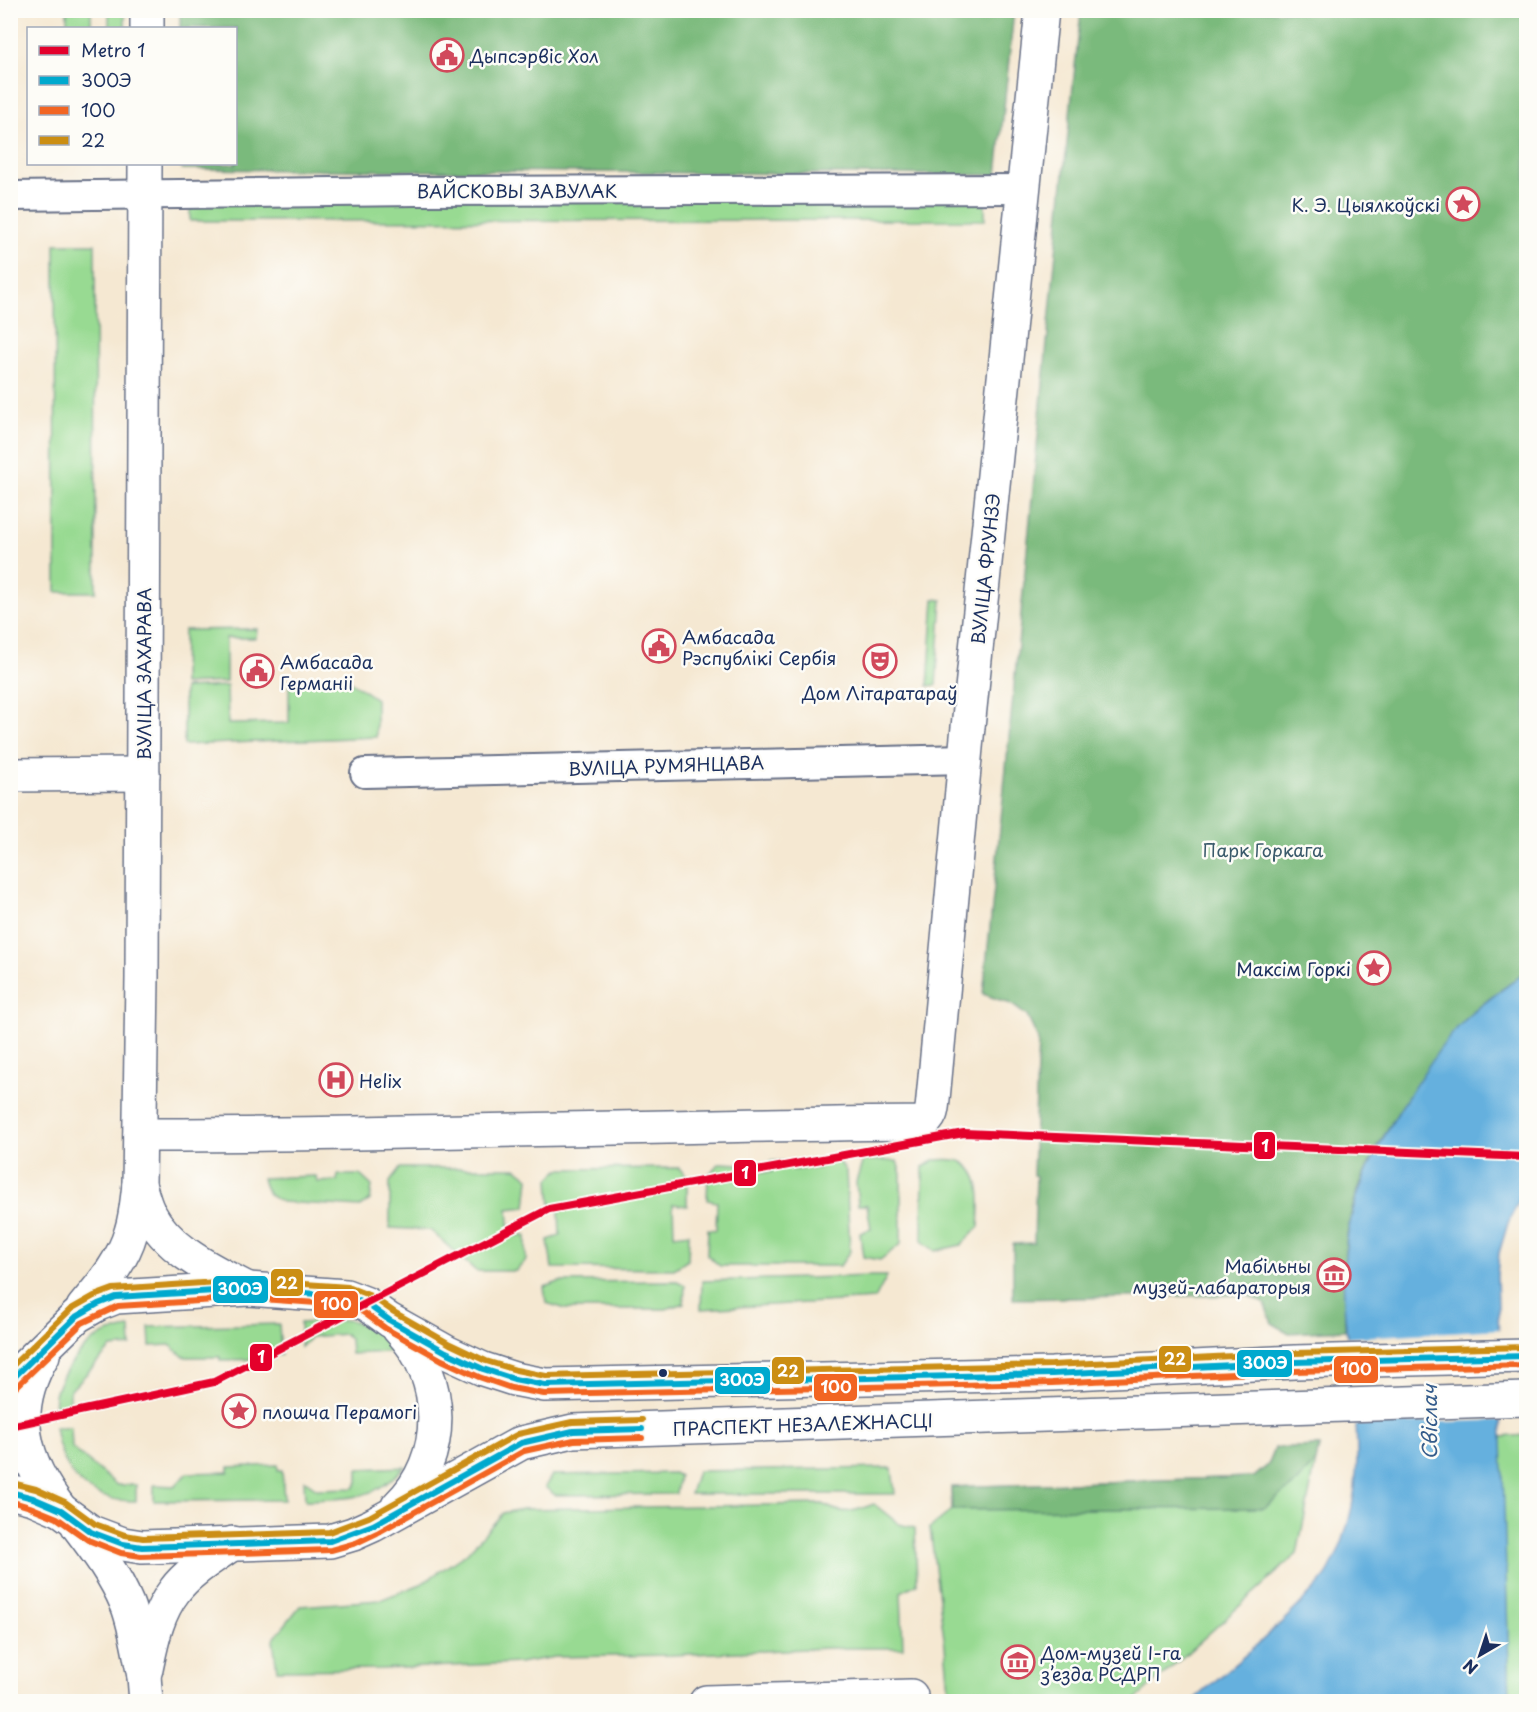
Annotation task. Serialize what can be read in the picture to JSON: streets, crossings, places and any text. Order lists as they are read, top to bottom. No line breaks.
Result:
{"streets":{"main road":["ВУЛІЦА ФРУНЗЭ","ВУЛІЦА ЗАХАРАВА","ПРАСПЕКТ НЕЗАЛЕЖНАСЦІ"],"street":["ВАЙСКОВЫ ЗАВУЛАК","ВУЛІЦА РУМЯНЦАВА"]},"crossings":[["ВАЙСКОВЫ ЗАВУЛАК","ВУЛІЦА ФРУНЗЭ"],["ВАЙСКОВЫ ЗАВУЛАК","ВУЛІЦА ЗАХАРАВА"],["ВУЛІЦА ФРУНЗЭ","ВУЛІЦА ЗАХАРАВА"],["ВУЛІЦА ФРУНЗЭ","ВУЛІЦА РУМЯНЦАВА"]],"water":["Свіслач"],"parks":["Парк Горкага"],"places":{"public building":["Дыпсэрвіс Хол","Амбасада Рэспублікі Сербія","Амбасада Германіі"],"place":["К. Э. Цыялкоўскі","Максім Горкі","плошча Перамогі"],"theatre":["Дом Літаратараў"],"hospital":["Helix"],"museum":["Мабільны музей-лабараторыя","Дом-музей I-га зʼезда РСДРП"]},"lines":["metro line 1","transit line 22","transit line 300Э","transit line 100"],"legend":["Metro 1","300Э","100","22"],"north":"bottom left"}
